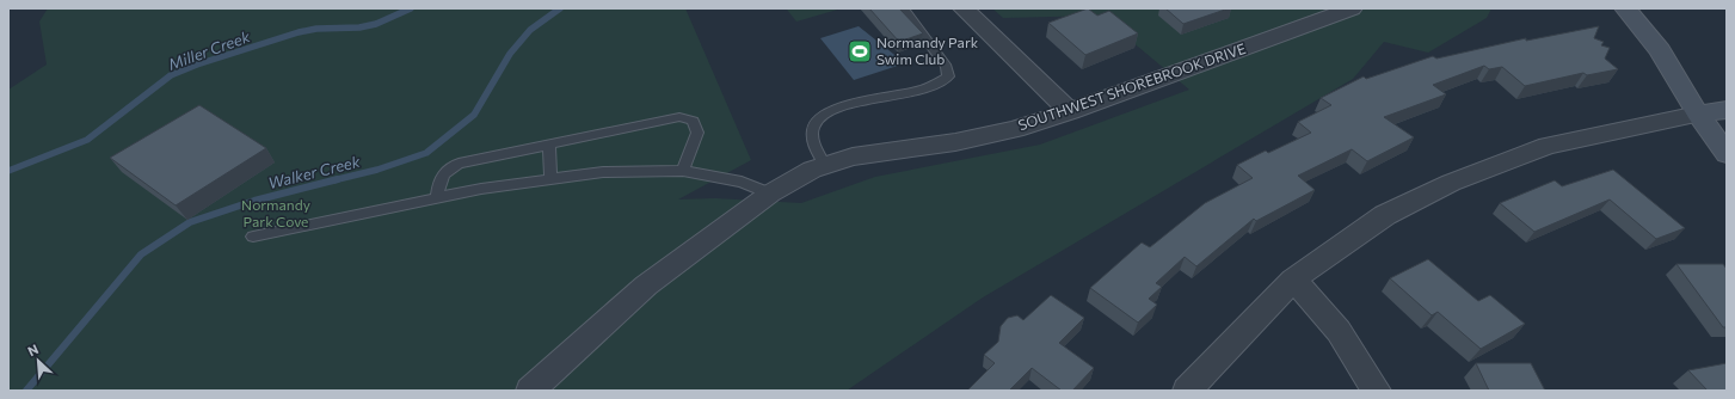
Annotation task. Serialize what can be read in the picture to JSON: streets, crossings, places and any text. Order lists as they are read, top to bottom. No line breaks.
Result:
{"streets":{"street":["SOUTHWEST SHOREBROOK DRIVE"]},"water":["Miller Creek","Walker Creek"],"parks":["Normandy Park Cove"],"places":{"sports":["Normandy Park Swim Club"]},"north":"top left"}
